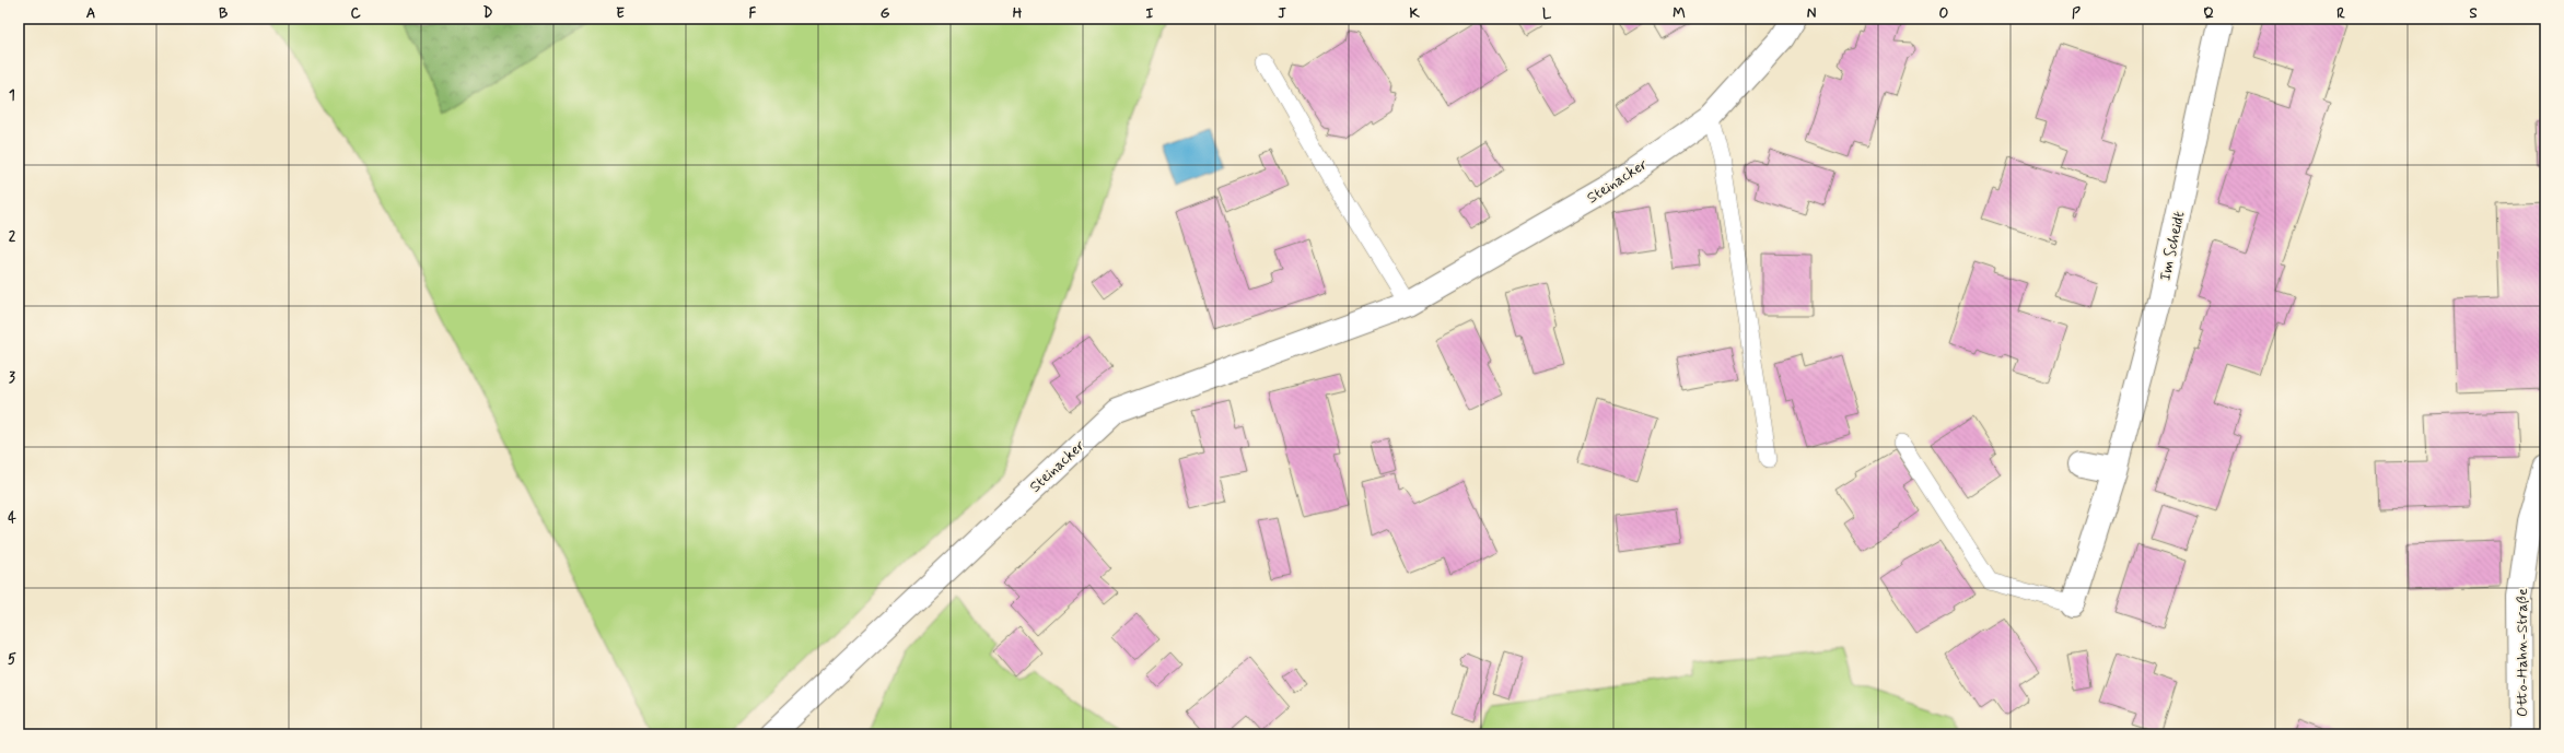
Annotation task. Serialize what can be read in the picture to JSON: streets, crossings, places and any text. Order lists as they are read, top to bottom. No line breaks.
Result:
{"streets":{"street":["Steinacker","Im Scheidt","Otto-Hahn-Straße"]},"grid":{"columns":["A","B","C","D","E","F","G","H","I","J","K","L","M","N","O","P","Q","R","S"],"rows":["1","2","3","4","5"]}}
